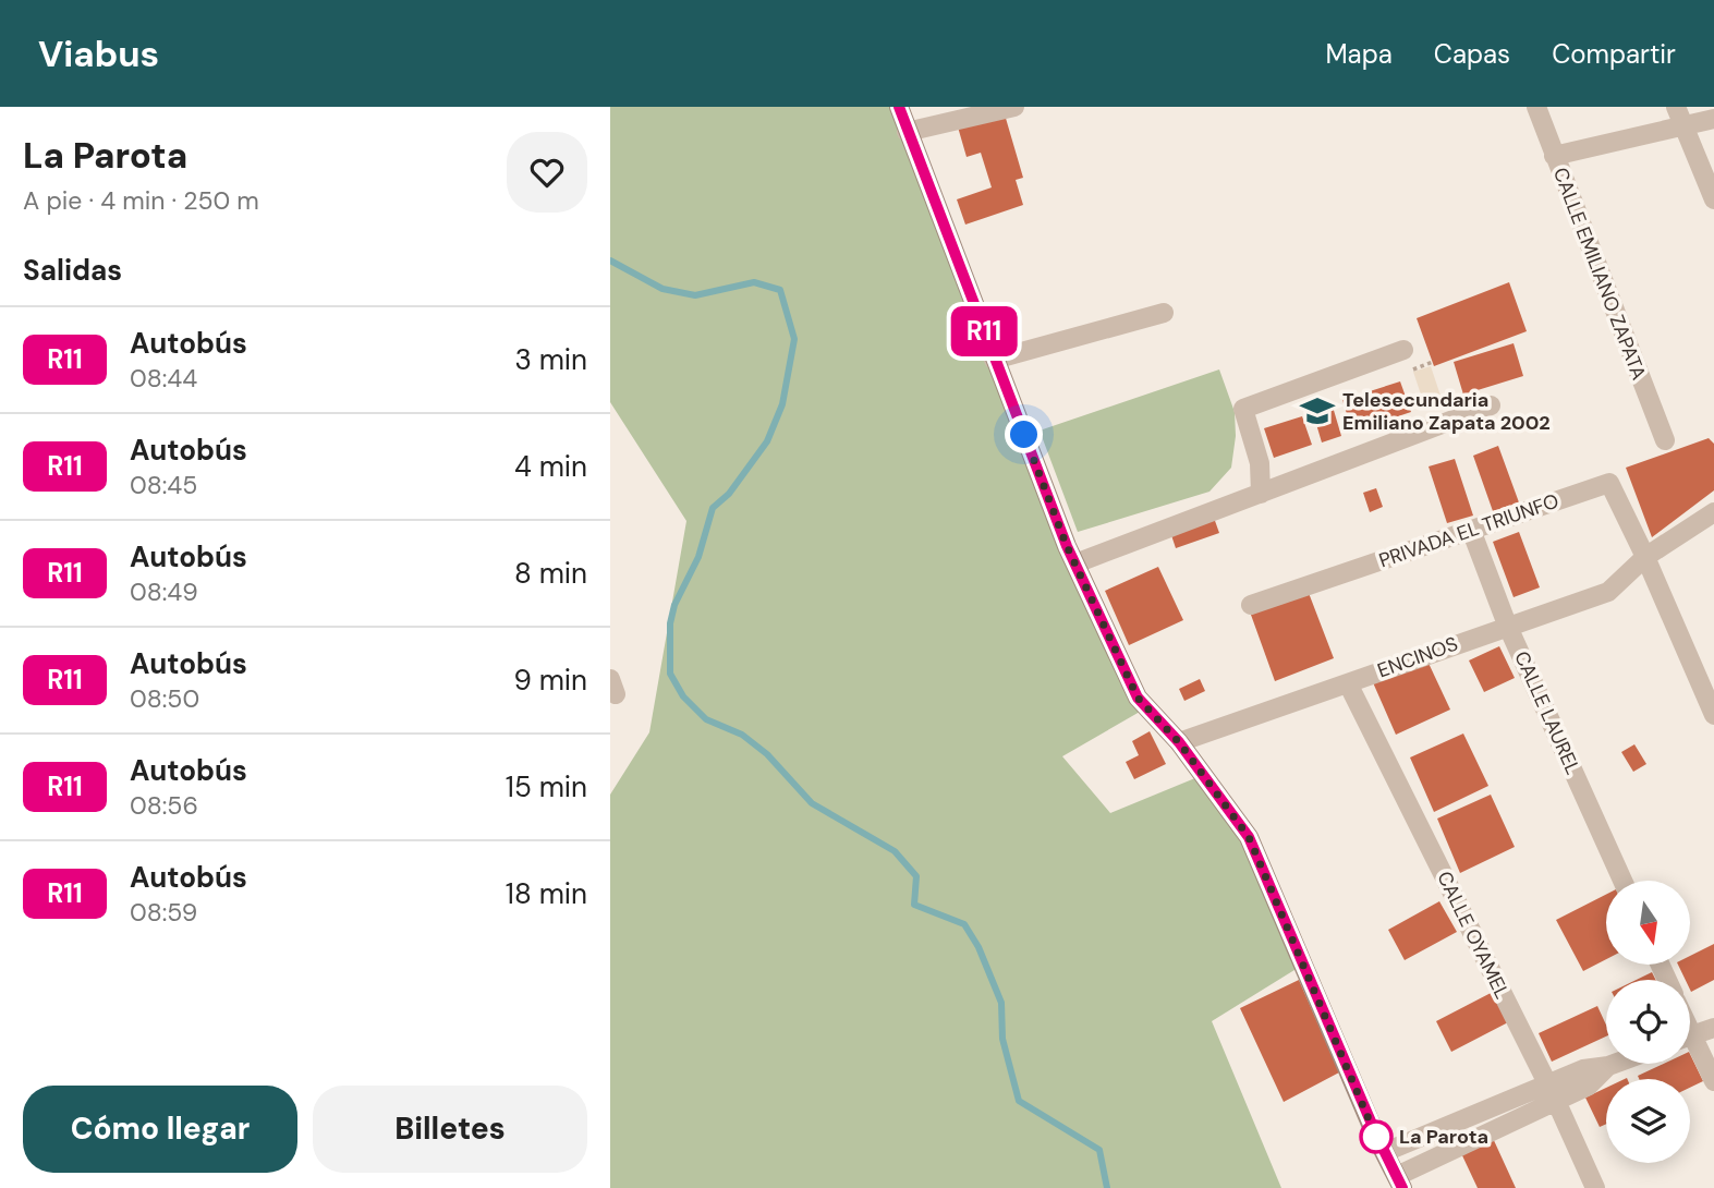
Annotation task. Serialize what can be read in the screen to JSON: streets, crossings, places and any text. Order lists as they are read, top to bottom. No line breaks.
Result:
{"streets":{"street":["CALLE EMILIANO ZAPATA","PRIVADA EL TRIUNFO","ENCINOS","CALLE LAUREL","CALLE OYAMEL"]},"crossings":[["PRIVADA EL TRIUNFO","ENCINOS"],["PRIVADA EL TRIUNFO","CALLE LAUREL"],["ENCINOS","CALLE LAUREL"],["ENCINOS","CALLE OYAMEL"]],"places":{"school or university":["Telesecundaria Emiliano Zapata 2002"],"other":["La Parota"]},"lines":["bus line R11"],"north":"bottom","page":{"header":"Viabus","nav":["Mapa","Capas","Compartir"],"heading":[["La Parota","A pie · 4 min · 250 m"],"Salidas"],"on_map":"R11","list":[{"mark":"R11","name":"Autobús","note":"08:44","value":"3 min"},{"mark":"R11","name":"Autobús","note":"08:45","value":"4 min"},{"mark":"R11","name":"Autobús","note":"08:49","value":"8 min"},{"mark":"R11","name":"Autobús","note":"08:50","value":"9 min"},{"mark":"R11","name":"Autobús","note":"08:56","value":"15 min"},{"mark":"R11","name":"Autobús","note":"08:59","value":"18 min"}],"buttons":["Cómo llegar","Billetes"]}}
